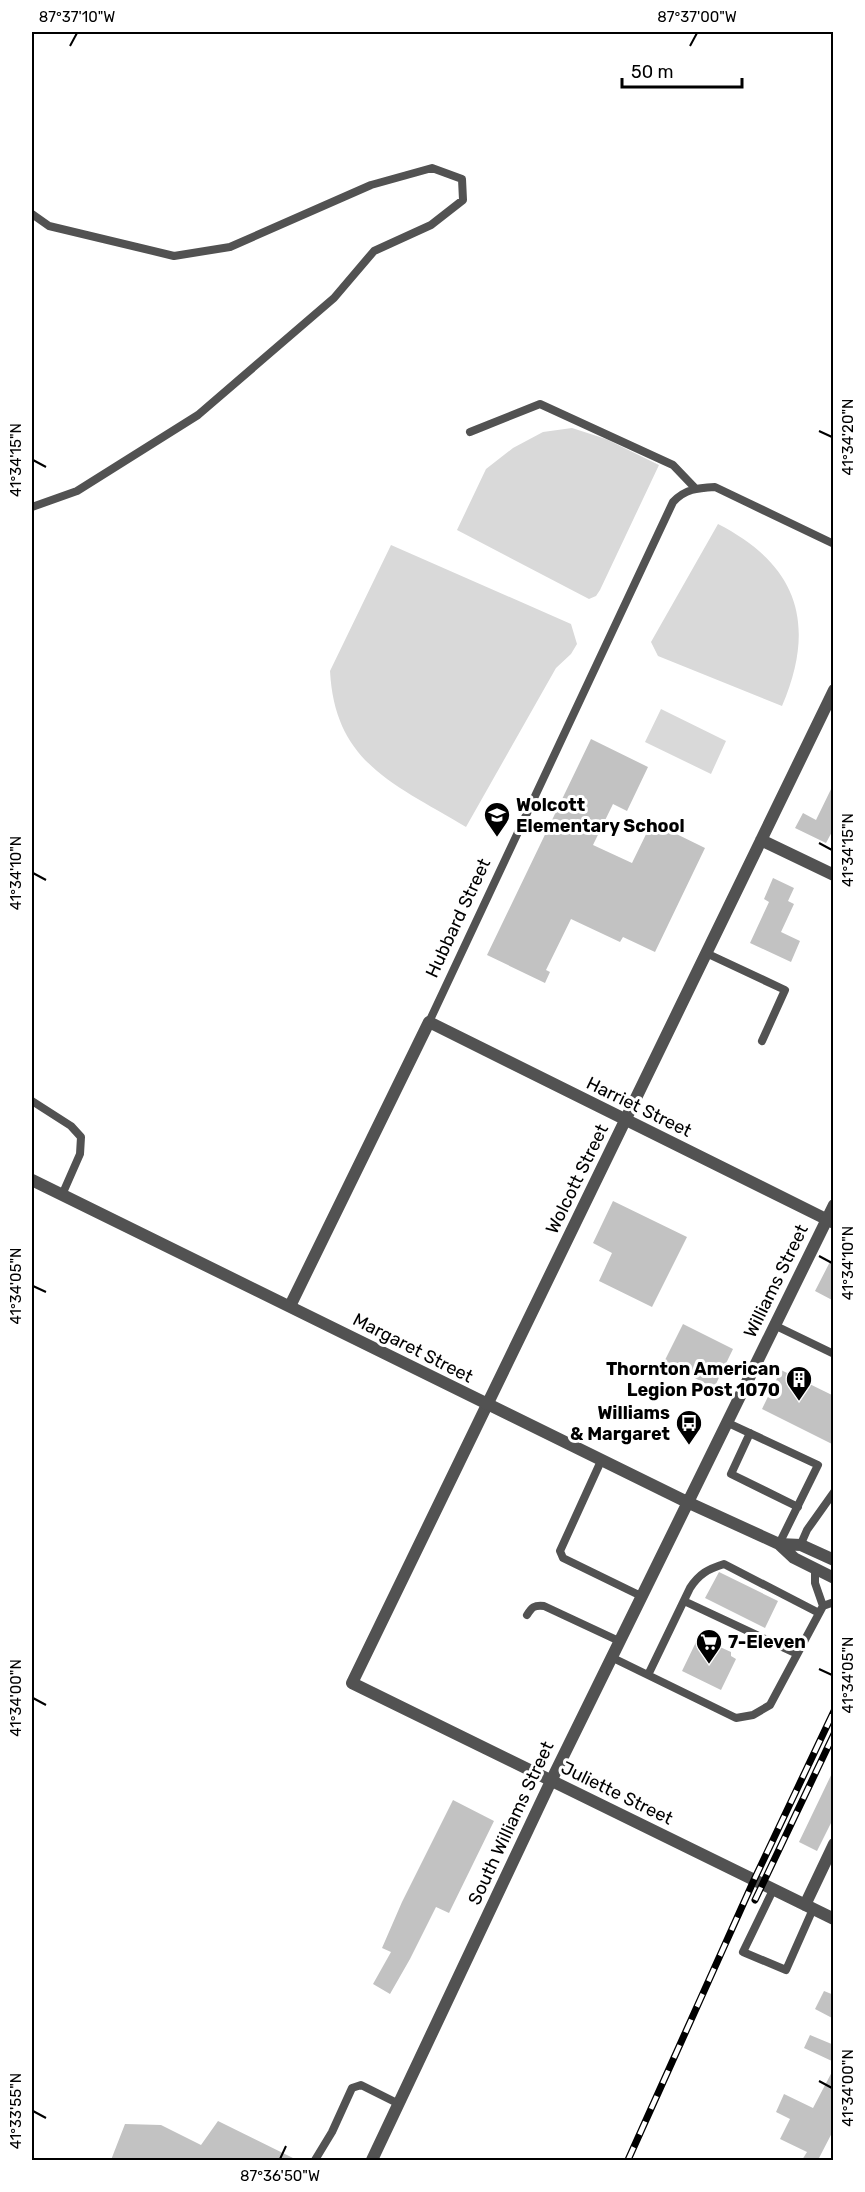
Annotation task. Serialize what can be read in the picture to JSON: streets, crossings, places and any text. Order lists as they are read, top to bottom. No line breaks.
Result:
{"streets":{"street":["Hubbard Street","Harriet Street","Wolcott Street","Williams Street","Margaret Street","Juliette Street","South Williams Street"]},"crossings":[["Hubbard Street","Harriet Street"],["Hubbard Street","Margaret Street"],["Harriet Street","Wolcott Street"],["Harriet Street","Williams Street"],["Wolcott Street","Margaret Street"],["Wolcott Street","Juliette Street"],["Williams Street","Margaret Street"],["Williams Street","South Williams Street"],["Margaret Street","South Williams Street"],["Juliette Street","South Williams Street"]],"places":{"school or university":["Wolcott Elementary School"],"building":["Thornton American Legion Post 1070"],"bus stop":["Williams & Margaret"],"supermarket":["7-Eleven"]},"scale_bar":"50 m","coordinates":["87°37'10\"W","87°37'00\"W","41°34'20\"N","41°34'15\"N","41°34'10\"N","41°34'05\"N","41°34'00\"N","41°33'55\"N","87°36'50\"W"]}
